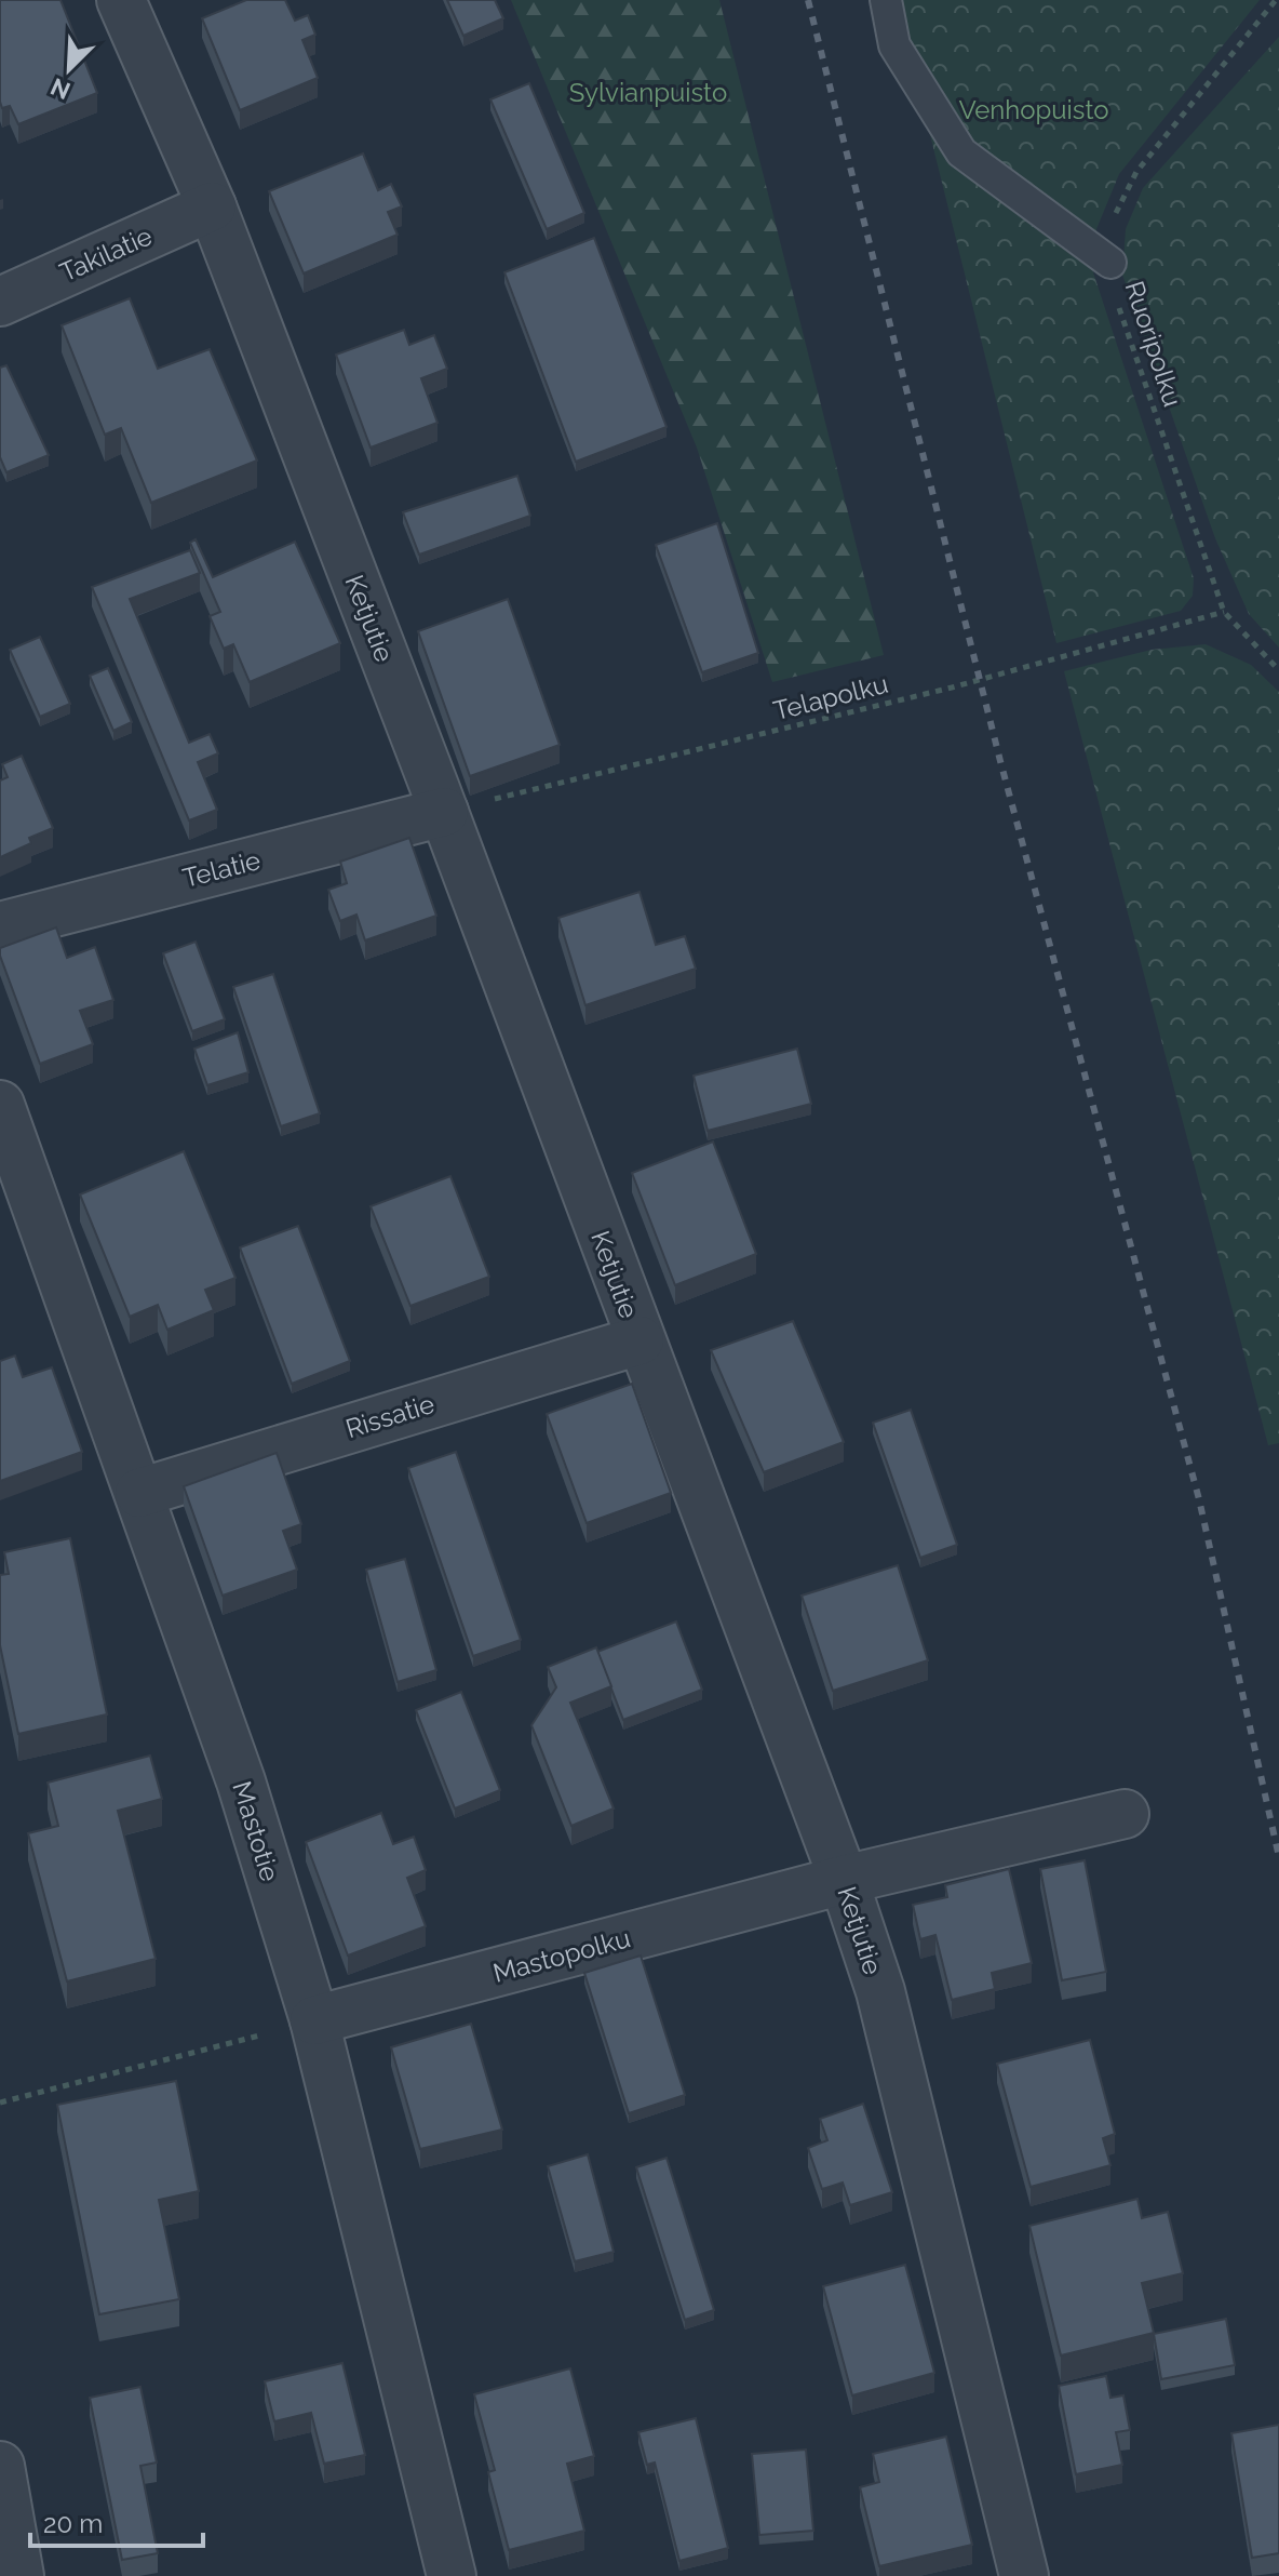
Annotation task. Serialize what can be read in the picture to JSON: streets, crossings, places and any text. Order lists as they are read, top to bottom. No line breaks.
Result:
{"streets":{"street":["Takilatie","Ketjutie","Telatie","Rissatie","Mastotie","Mastopolku"],"path":["Ruoripolku","Telapolku"]},"crossings":[["Takilatie","Ketjutie"],["Ruoripolku","Telapolku"],["Ketjutie","Telapolku"],["Ketjutie","Telatie"],["Ketjutie","Rissatie"],["Ketjutie","Mastopolku"],["Telapolku","Telatie"],["Rissatie","Mastotie"],["Mastotie","Mastopolku"]],"parks":["Sylvianpuisto","Venhopuisto"],"scale_bar":"20 m","north":"bottom left"}
